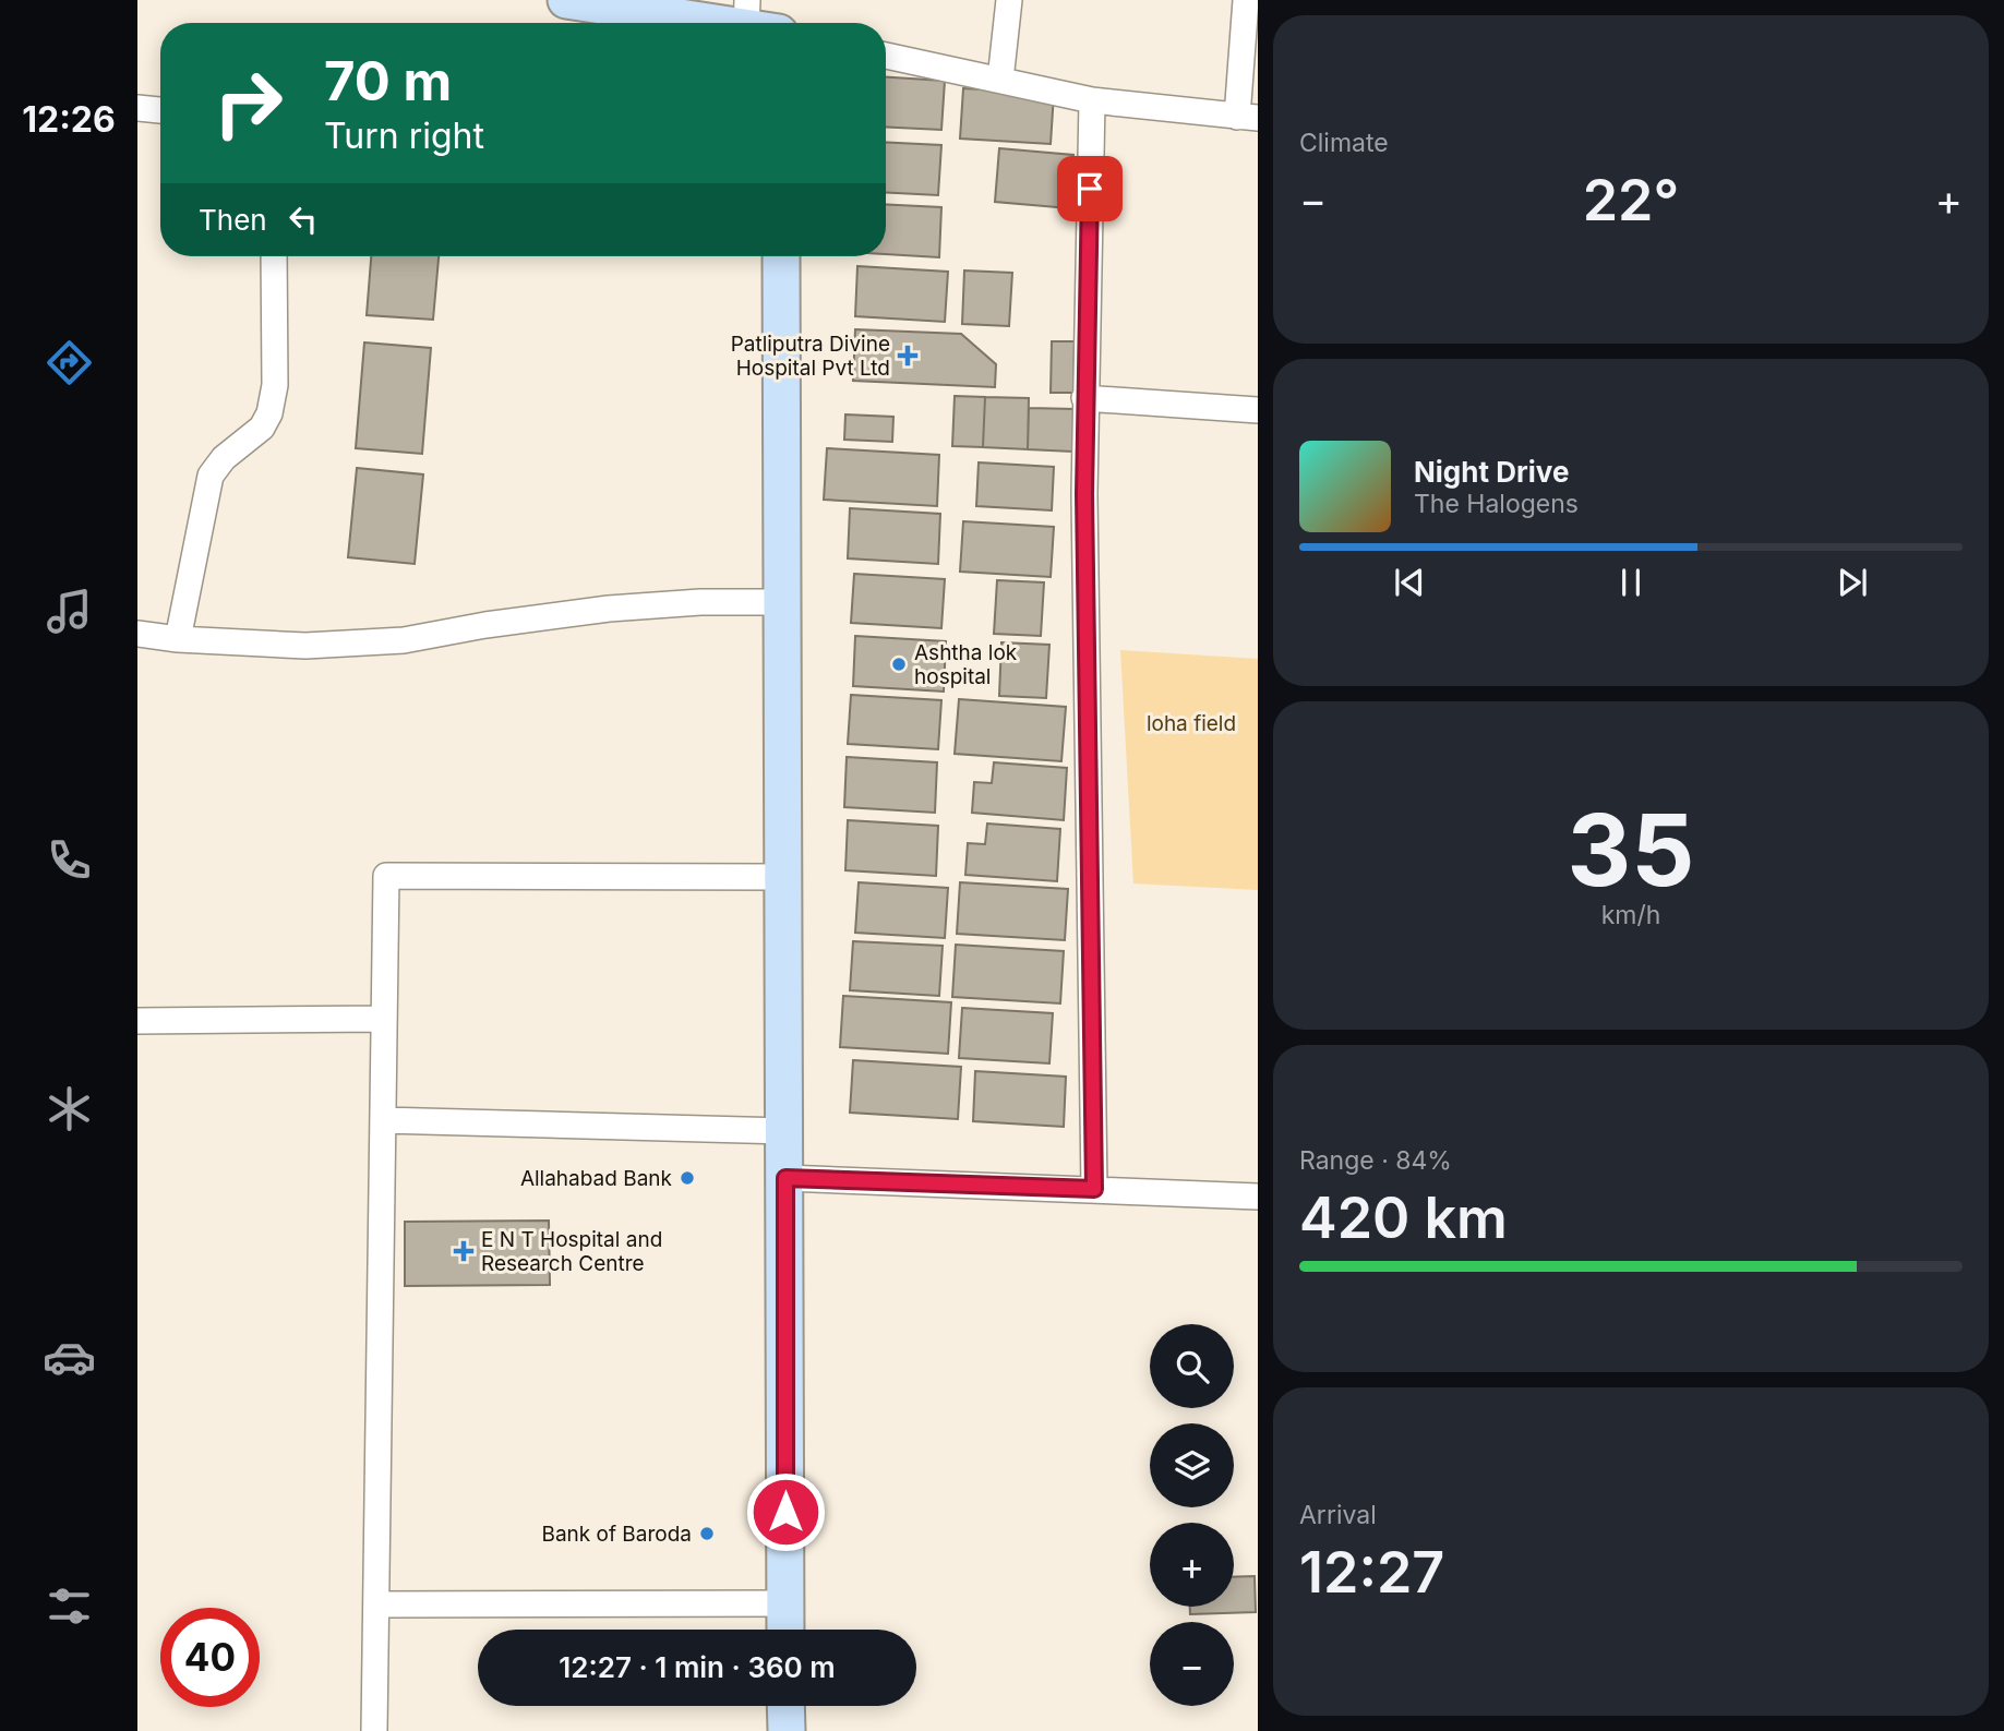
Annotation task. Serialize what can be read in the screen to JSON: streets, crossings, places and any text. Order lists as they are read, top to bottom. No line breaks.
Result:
{"parks":["loha field"],"places":{"health":["Patliputra Divine Hospital Pvt Ltd","E N T Hospital and Research Centre"],"other":["Ashtha lok hospital","Allahabad Bank","Bank of Baroda"]},"page":{"tabs":"12:26","tile":["Climate",["35","km/h"],["Range · 84%","420 km"],["Arrival","12:27"]],"turn":["70 m","Turn right"],"heat":["−","22°","+"],"then":"Then","song":["Night Drive","The Halogens"],"map_buttons":["+","−"],"limit":"40","trip":"12:27 · 1 min · 360 m"}}
